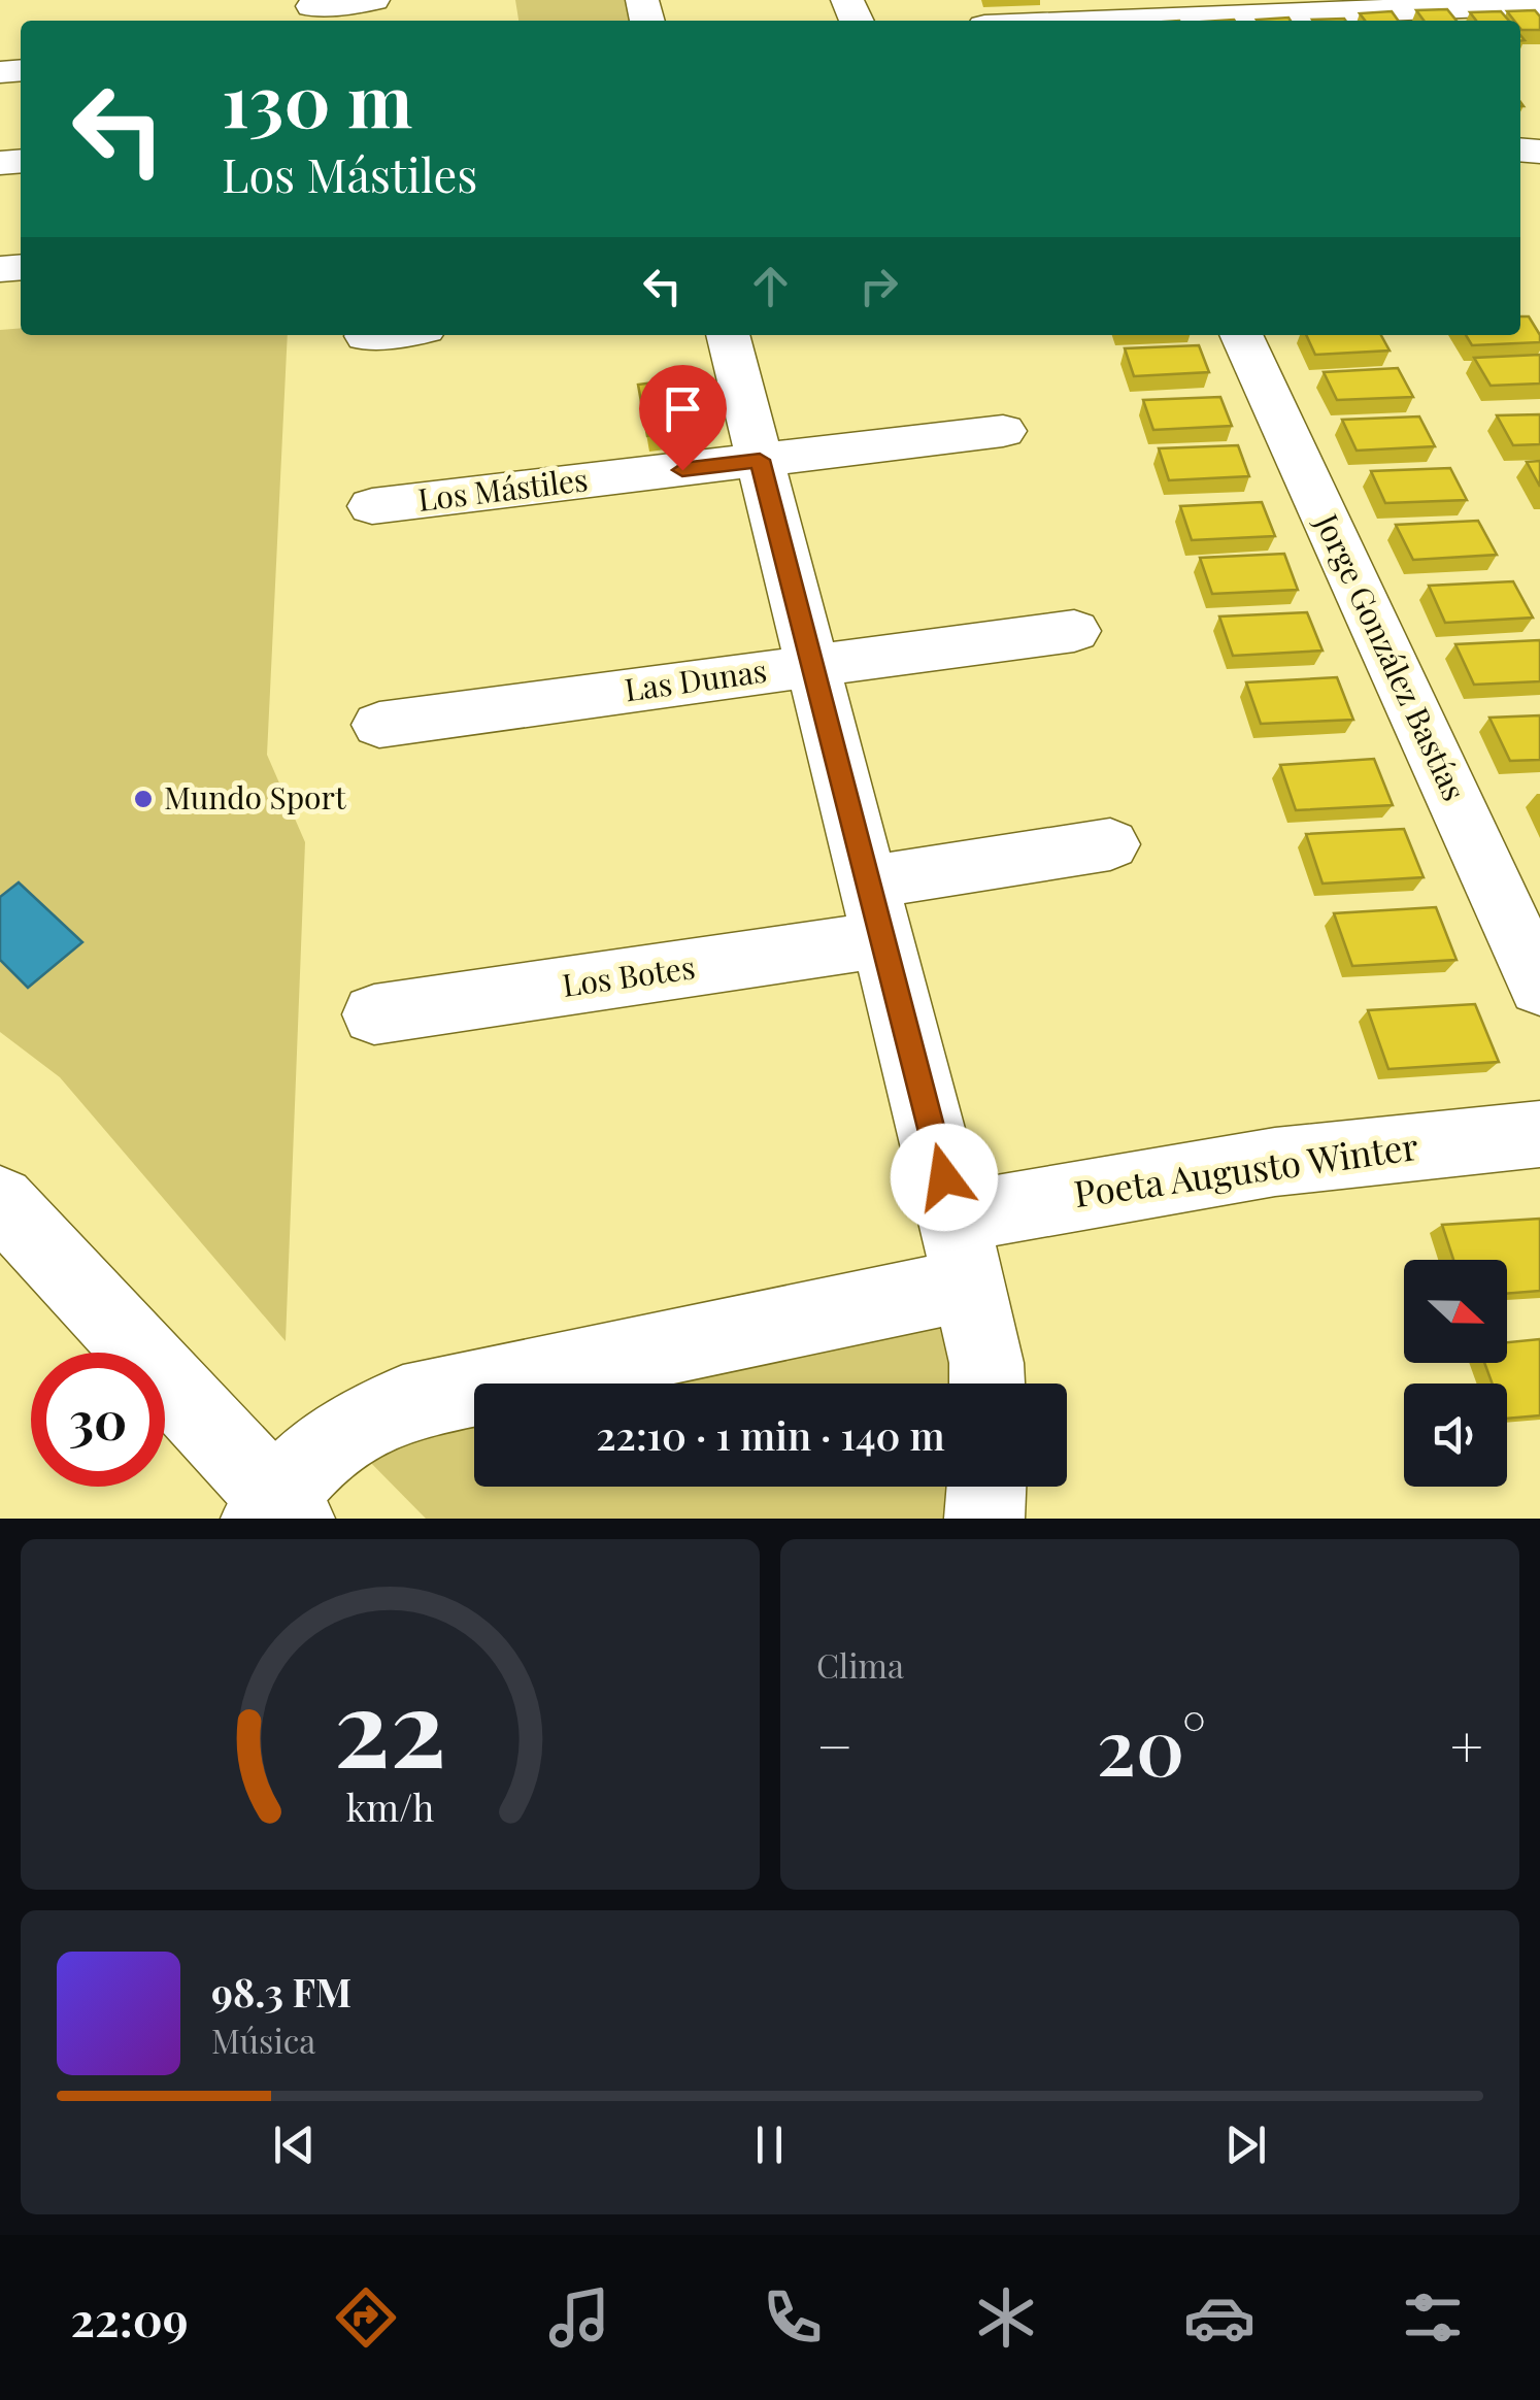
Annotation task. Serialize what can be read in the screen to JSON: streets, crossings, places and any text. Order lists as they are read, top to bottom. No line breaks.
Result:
{"streets":{"street":["Los Mástiles","Jorge González Bastías","Las Dunas","Los Botes","Poeta Augusto Winter"]},"places":["Mundo Sport"],"north":"right","page":{"turn":["130 m","Los Mástiles"],"limit":"30","trip":"22:10 · 1 min · 140 m","tile":"Clima","heat":["−","20°","+"],"song":["98.3 FM","Música"],"tabs":"22:09","gauge":["22","km/h"]}}
